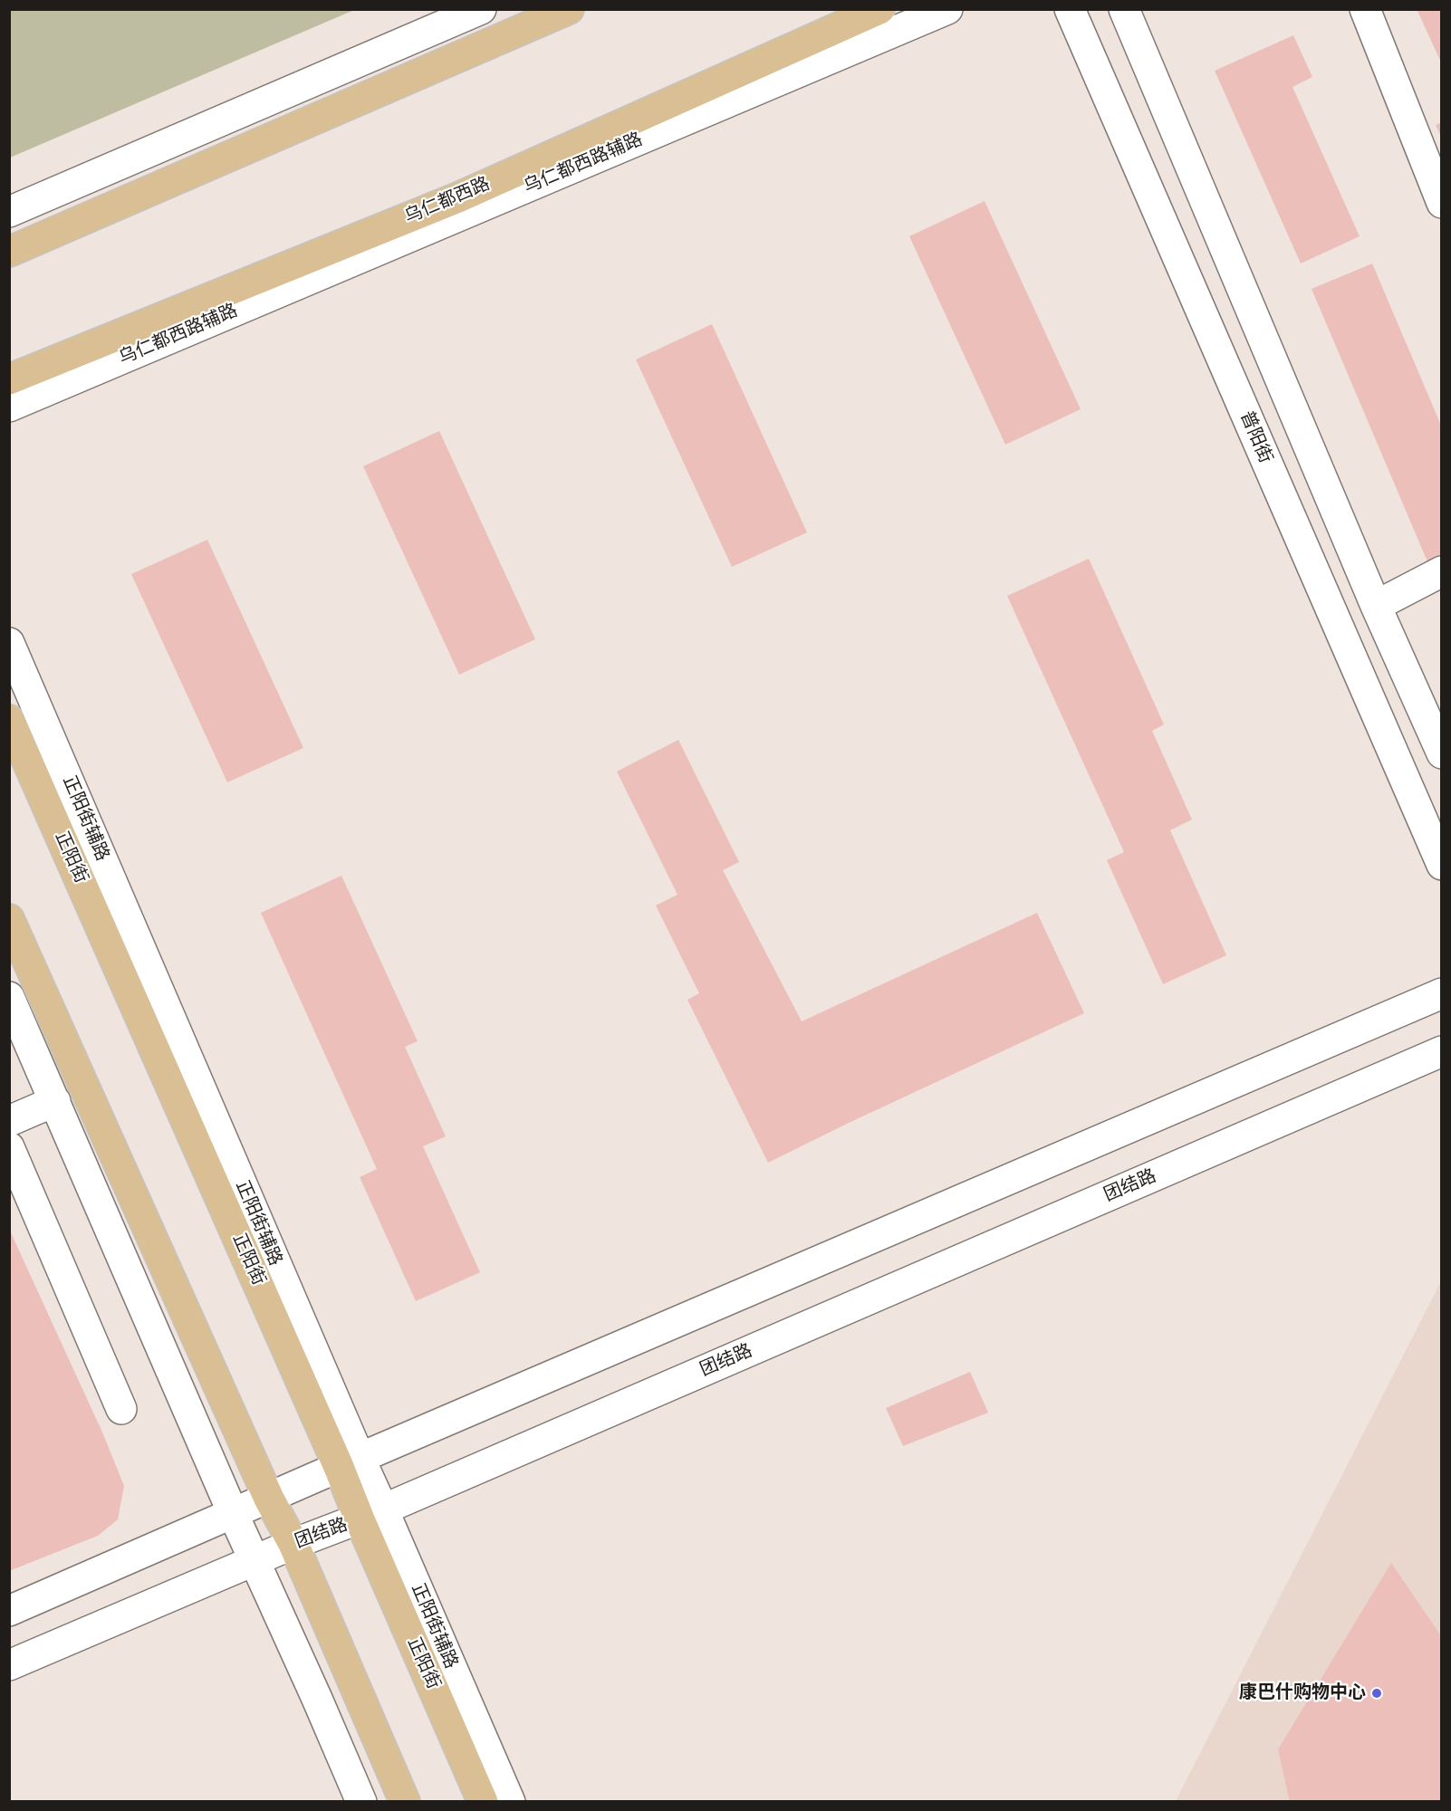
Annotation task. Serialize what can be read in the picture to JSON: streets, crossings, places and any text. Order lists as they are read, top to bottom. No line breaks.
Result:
{"streets":{"main road":["乌仁都西路","正阳街"],"street":["乌仁都西路辅路","普阳街","正阳街辅路","团结路"]},"crossings":[["正阳街辅路","正阳街"],["正阳街辅路","团结路"],["正阳街","团结路"]],"places":["康巴什购物中心"]}
